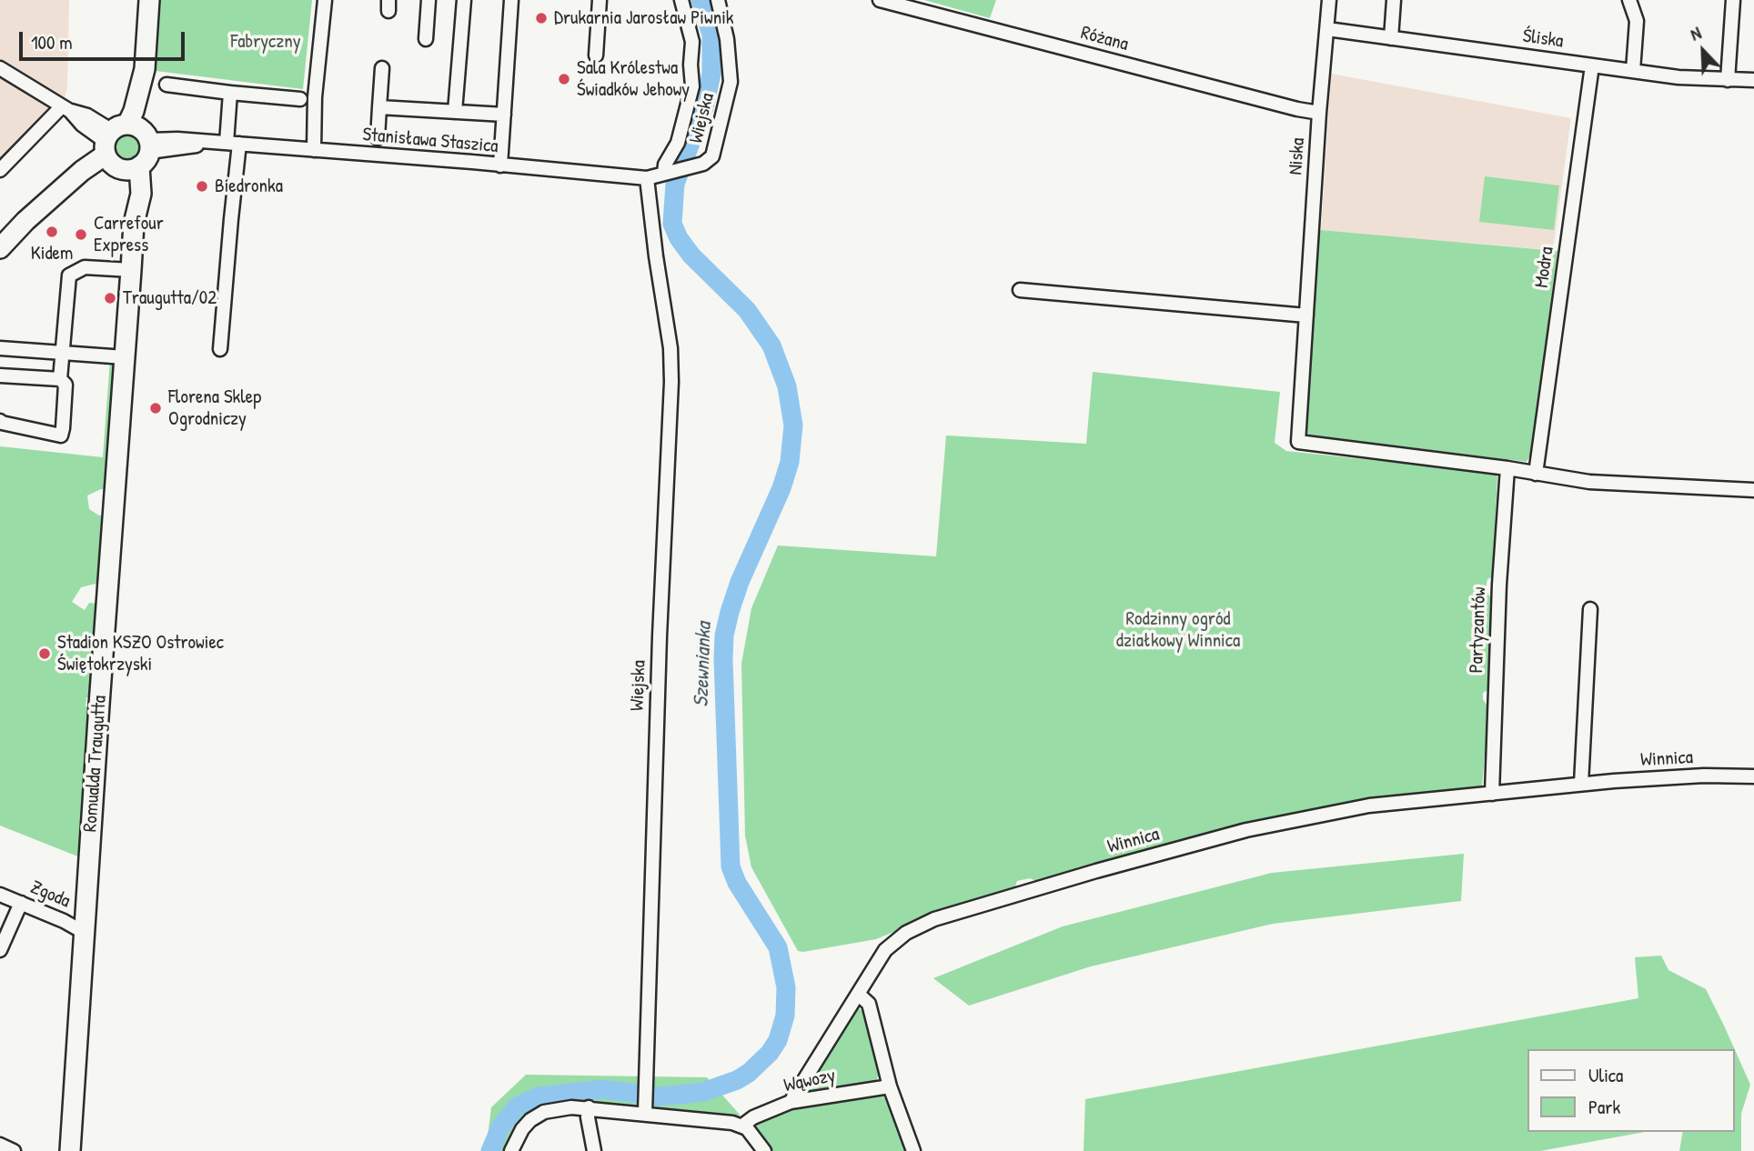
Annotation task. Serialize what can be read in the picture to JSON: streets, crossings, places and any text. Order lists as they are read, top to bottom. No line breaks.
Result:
{"streets":{"main road":["Romualda Traugutta"],"street":["Różana","Śliska","Wiejska","Stanisława Staszica","Niska","Modra","Partyzantów","Winnica","Zgoda","Wąwozy"]},"crossings":[["Różana","Niska"],["Śliska","Niska"],["Śliska","Modra"],["Wiejska","Stanisława Staszica"],["Stanisława Staszica","Romualda Traugutta"],["Niska","Partyzantów"],["Partyzantów","Winnica"],["Winnica","Wąwozy"],["Romualda Traugutta","Zgoda"]],"water":["Szewnianka"],"parks":["Fabryczny","Rodzinny ogród działkowy Winnica"],"places":["Drukarnia Jarosław Piwnik","Sala Królestwa Świadków Jehowy","Biedronka","Kidem","Carrefour Express","Traugutta/02","Florena Sklep Ogrodniczy","Stadion KSZO Ostrowiec Świętokrzyski"],"legend":["Ulica","Park"],"scale_bar":"100 m","north":"top left"}
